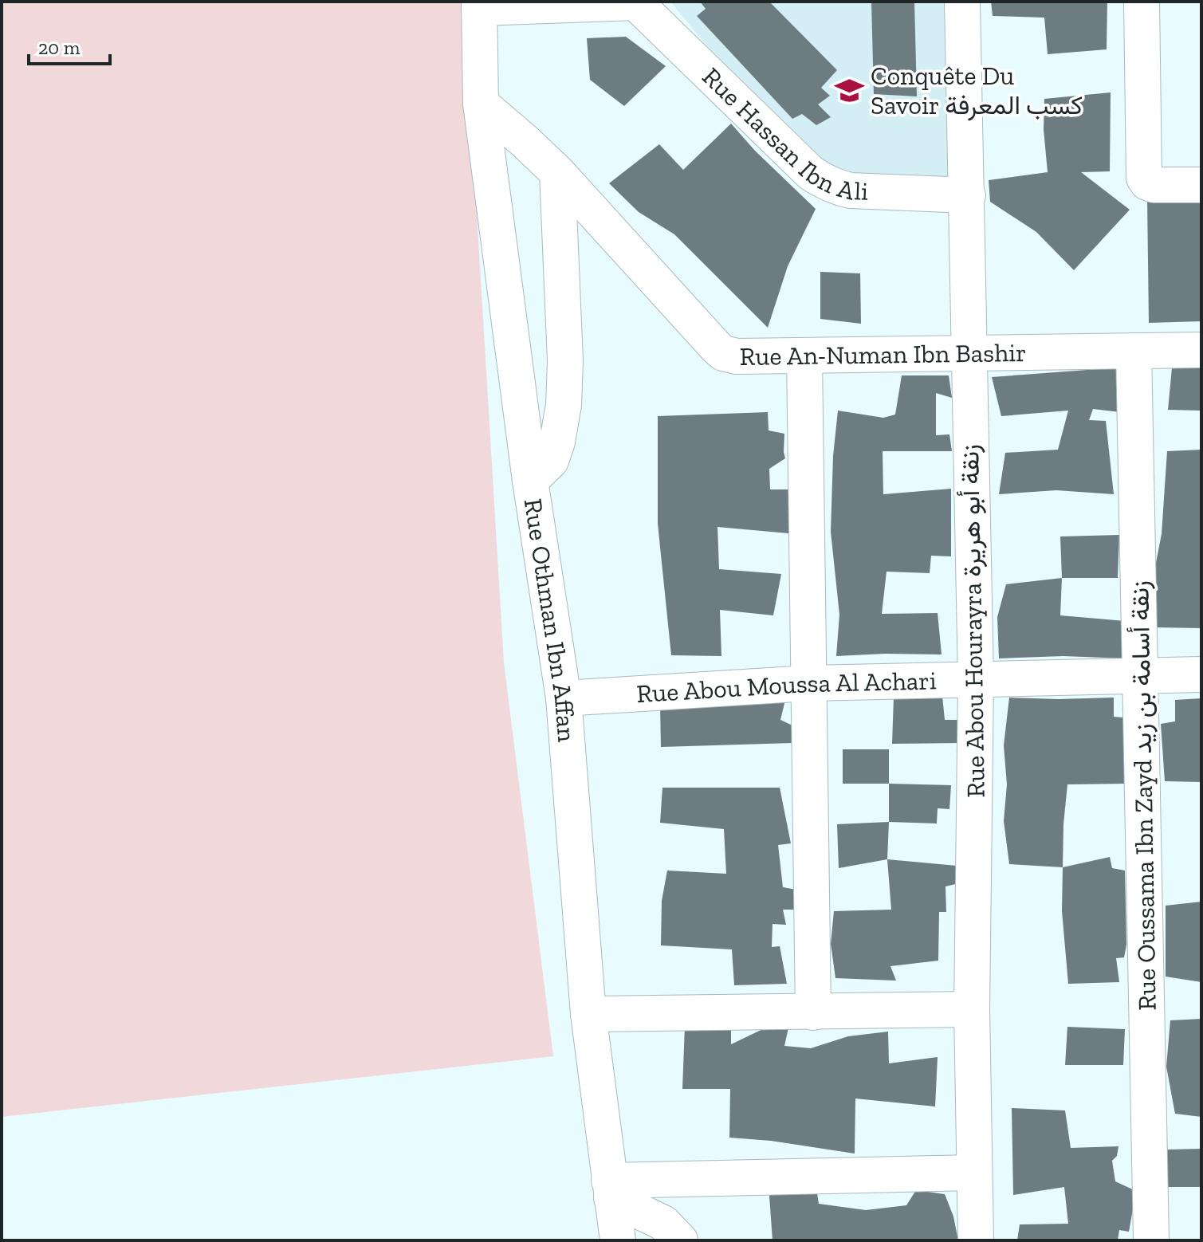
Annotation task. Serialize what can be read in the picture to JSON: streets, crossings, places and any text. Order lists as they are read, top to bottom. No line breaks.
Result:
{"streets":{"street":["Rue Hassan Ibn Ali","Rue An-Numan Ibn Bashir","Rue Othman Ibn Affan","Rue Abou Hourayra زنقة أبو هريرة","Rue Abou Moussa Al Achari","Rue Oussama Ibn Zayd زنقة أسامة بن زيد"]},"crossings":[["Rue Hassan Ibn Ali","Rue Othman Ibn Affan"],["Rue Hassan Ibn Ali","Rue Abou Hourayra زنقة أبو هريرة"],["Rue An-Numan Ibn Bashir","Rue Othman Ibn Affan"],["Rue An-Numan Ibn Bashir","Rue Abou Hourayra زنقة أبو هريرة"],["Rue An-Numan Ibn Bashir","Rue Oussama Ibn Zayd زنقة أسامة بن زيد"],["Rue Othman Ibn Affan","Rue Abou Moussa Al Achari"],["Rue Abou Hourayra زنقة أبو هريرة","Rue Abou Moussa Al Achari"],["Rue Abou Moussa Al Achari","Rue Oussama Ibn Zayd زنقة أسامة بن زيد"]],"places":{"school or university":["Conquête Du Savoir كسب المعرفة"]},"scale_bar":"20 m"}
